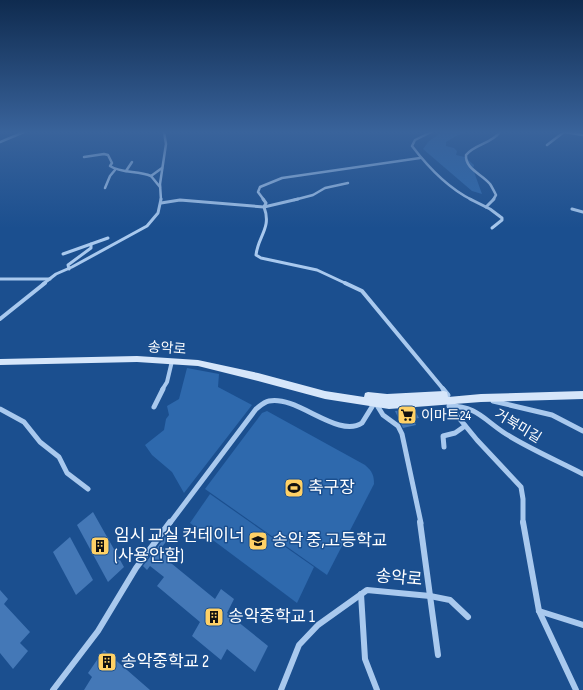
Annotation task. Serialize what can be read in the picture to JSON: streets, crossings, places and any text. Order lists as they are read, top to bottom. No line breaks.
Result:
{"streets":{"main road":["송악로"],"street":["거북미길"]},"places":{"supermarket":["이마트24"],"sports":["축구장"],"school or university":["송악 중,고등학교"],"building":["임시 교실 컨테이너 (사용안함)","송악중학교 1","송악중학교 2"]}}
